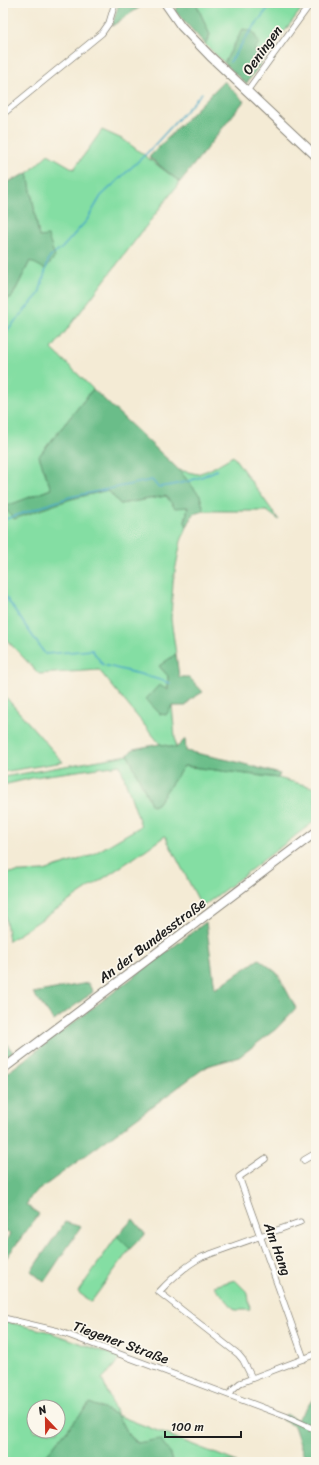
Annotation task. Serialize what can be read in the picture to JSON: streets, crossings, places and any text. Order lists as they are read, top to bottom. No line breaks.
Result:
{"streets":{"main road":["An der Bundesstraße"],"street":["Oeningen","Am Hang","Tiegener Straße"]},"scale_bar":"100 m","north":"top"}
